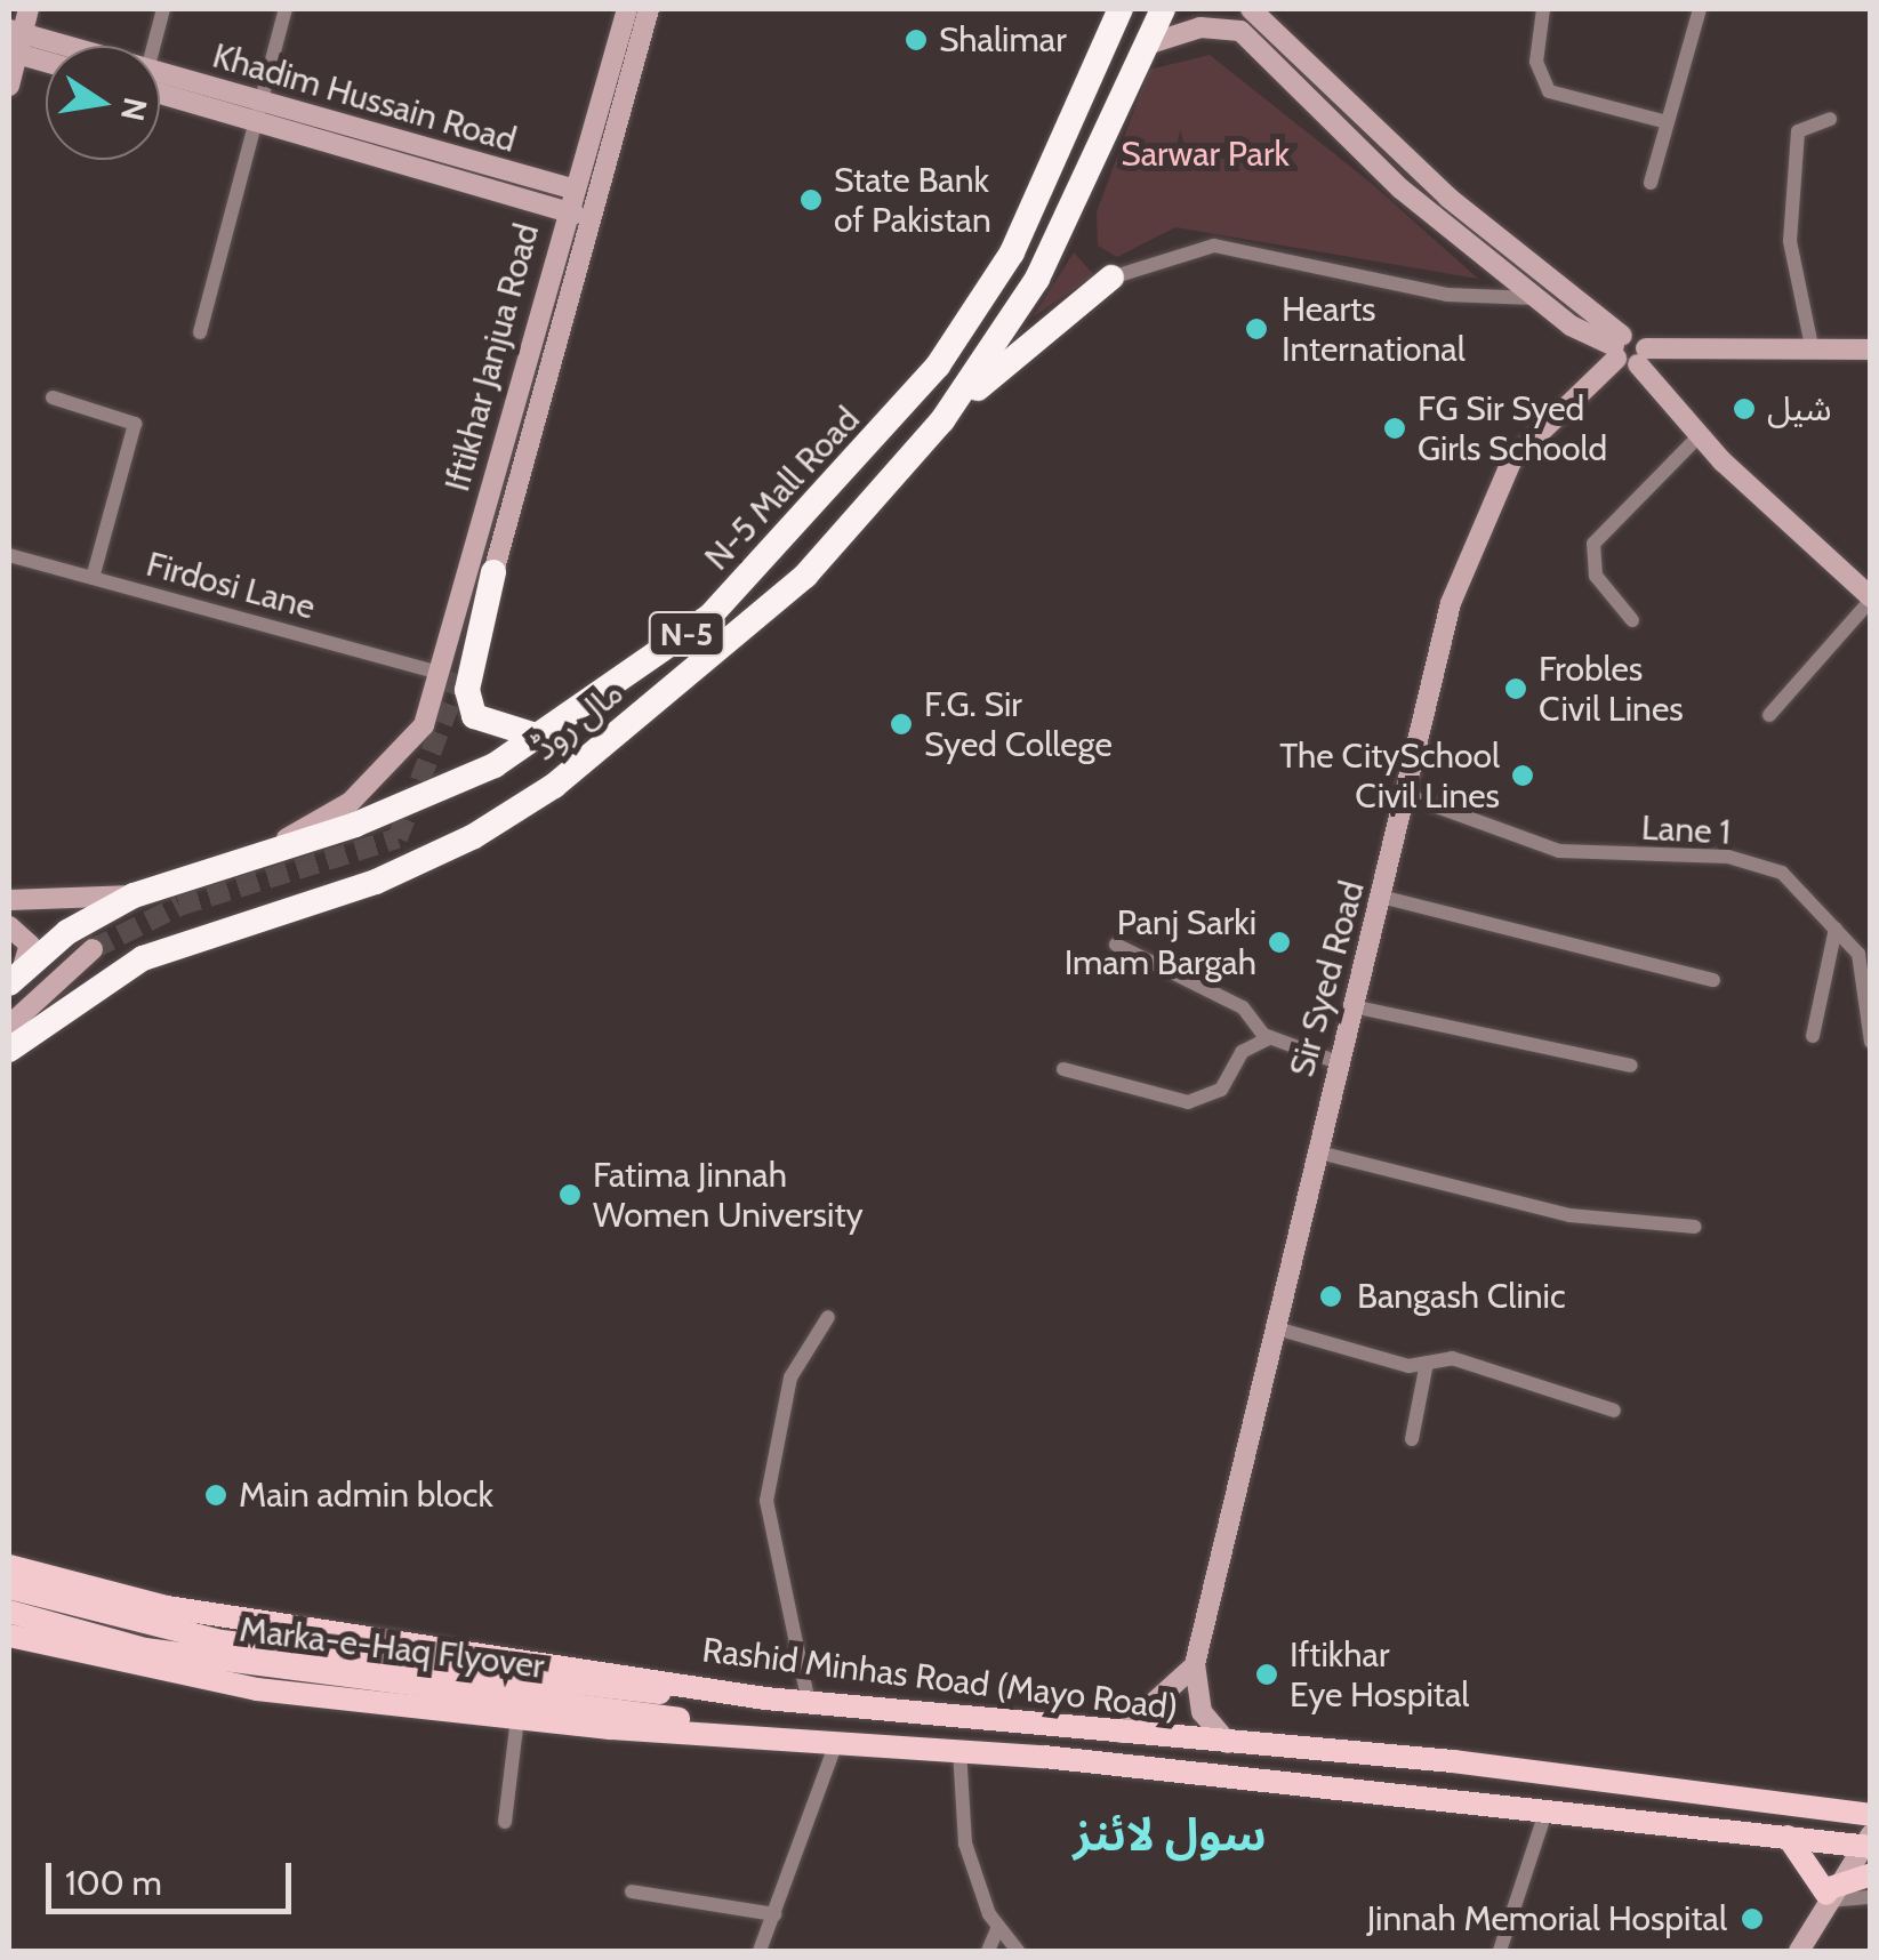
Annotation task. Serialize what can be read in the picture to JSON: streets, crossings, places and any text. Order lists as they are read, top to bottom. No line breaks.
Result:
{"streets":{"highway":["N-5 Mall Road","N-5","مال روڈ"],"main road":["Marka-e-Haq Flyover","Rashid Minhas Road (Mayo Road)"],"street":["Khadim Hussain Road","Iftikhar Janjua Road","Firdosi Lane","Lane 1","Sir Syed Road"]},"crossings":[["Khadim Hussain Road","Iftikhar Janjua Road"],["Iftikhar Janjua Road","N-5 Mall Road"],["Iftikhar Janjua Road","Firdosi Lane"],["Lane 1","Sir Syed Road"],["Sir Syed Road","Rashid Minhas Road (Mayo Road)"],["Marka-e-Haq Flyover","Rashid Minhas Road (Mayo Road)"]],"districts":["سول لائنز"],"parks":["Sarwar Park"],"places":["Shalimar","State Bank of Pakistan","Hearts International","شیل","FG Sir Syed Girls Schoold","Frobles Civil Lines","F.G. Sir Syed College","The CitySchool Civil Lines","Panj Sarki Imam Bargah","Fatima Jinnah Women University","Bangash Clinic","Main admin block","Iftikhar Eye Hospital","Jinnah Memorial Hospital"],"scale_bar":"100 m","north":"right"}
